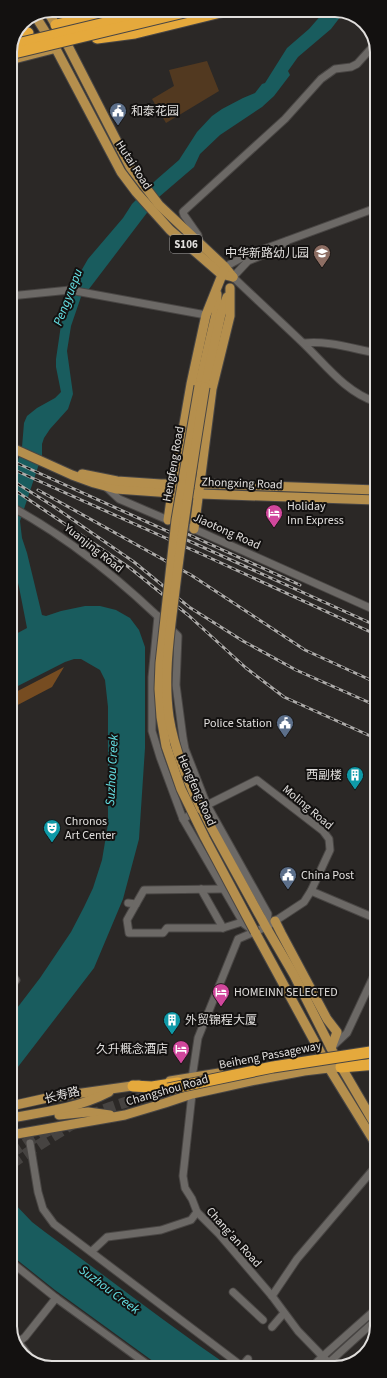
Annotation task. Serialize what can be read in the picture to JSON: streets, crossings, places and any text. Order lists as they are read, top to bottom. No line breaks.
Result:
{"streets":{"highway":["Beiheng Passageway"],"main road":["Hutai Road","S106","Hengfeng Road","Zhongxing Road","Jiaotong Road","Changshou Road","长寿路"],"street":["Yuanjing Road","Moling Road","Chang'an Road"]},"crossings":[["Hutai Road","Hengfeng Road"],["Hengfeng Road","Zhongxing Road"],["Hengfeng Road","Jiaotong Road"],["Hengfeng Road","Yuanjing Road"],["Hengfeng Road","Changshou Road"],["Zhongxing Road","Jiaotong Road"],["Yuanjing Road","Moling Road"],["Changshou Road","长寿路"],["Changshou Road","Chang'an Road"]],"water":["Pengyuepu","Suzhou Creek"],"places":{"public building":["和泰花园","Police Station","China Post"],"school or university":["中华新路幼儿园"],"hotel":["Holiday Inn Express","HOMEINN SELECTED","久升概念酒店"],"building":["西副楼","外贸锦程大厦"],"theatre":["Chronos Art Center"]}}
